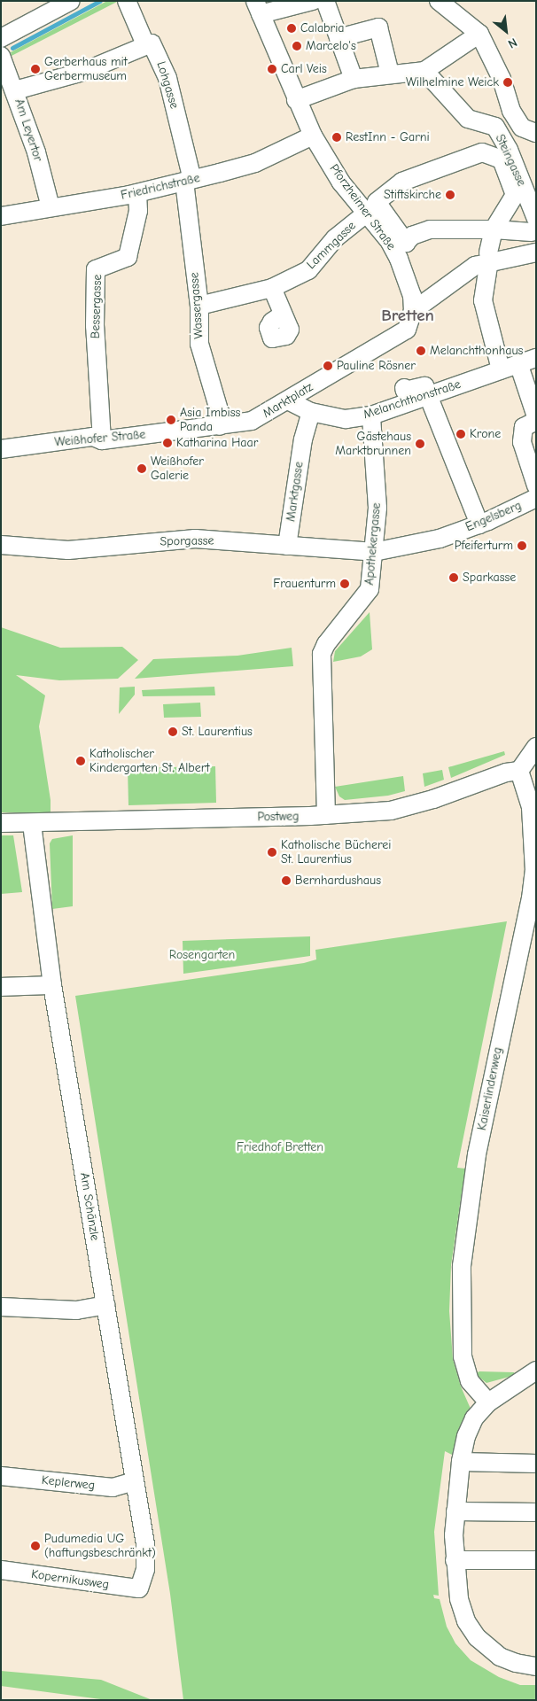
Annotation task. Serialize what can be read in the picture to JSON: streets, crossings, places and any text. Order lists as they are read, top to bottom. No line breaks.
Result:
{"streets":{"street":["Lohgasse","Am Leyertor","Steingasse","Friedrichstraße","Pforzheimer Straße","Lammgasse","Wassergasse","Bessergasse","Melanchthonstraße","Marktplatz","Weißhofer Straße","Marktgasse","Engelsberg","Sporgasse","Apothekergasse","Postweg","Kaiserlindenweg","Am Schänzle","Keplerweg","Kopernikusweg"]},"crossings":[["Lohgasse","Friedrichstraße"],["Lohgasse","Wassergasse"],["Am Leyertor","Friedrichstraße"],["Friedrichstraße","Pforzheimer Straße"],["Friedrichstraße","Wassergasse"],["Friedrichstraße","Bessergasse"],["Pforzheimer Straße","Lammgasse"],["Pforzheimer Straße","Marktplatz"],["Lammgasse","Wassergasse"],["Wassergasse","Weißhofer Straße"],["Bessergasse","Weißhofer Straße"],["Melanchthonstraße","Marktplatz"],["Melanchthonstraße","Marktgasse"],["Melanchthonstraße","Apothekergasse"],["Marktplatz","Weißhofer Straße"],["Marktgasse","Sporgasse"],["Engelsberg","Sporgasse"],["Engelsberg","Apothekergasse"],["Sporgasse","Apothekergasse"],["Apothekergasse","Postweg"],["Postweg","Kaiserlindenweg"],["Postweg","Am Schänzle"],["Am Schänzle","Keplerweg"],["Am Schänzle","Kopernikusweg"]],"districts":["Bretten"],"parks":["Rosengarten","Friedhof Bretten"],"places":["Calabria","Marcelo's","Gerberhaus mit Gerbermuseum","Carl Veis","Wilhelmine Weick","RestInn - Garni","Stiftskirche","Melanchthonhaus","Pauline Rösner","Asia Imbiss Panda","Krone","Katharina Haar","Gästehaus Marktbrunnen","Weißhofer Galerie","Pfeiferturm","Sparkasse","Frauenturm","St. Laurentius","Katholischer Kindergarten St. Albert","Katholische Bücherei St. Laurentius","Bernhardushaus","Pudumedia UG (haftungsbeschränkt)"],"north":"bottom right"}
